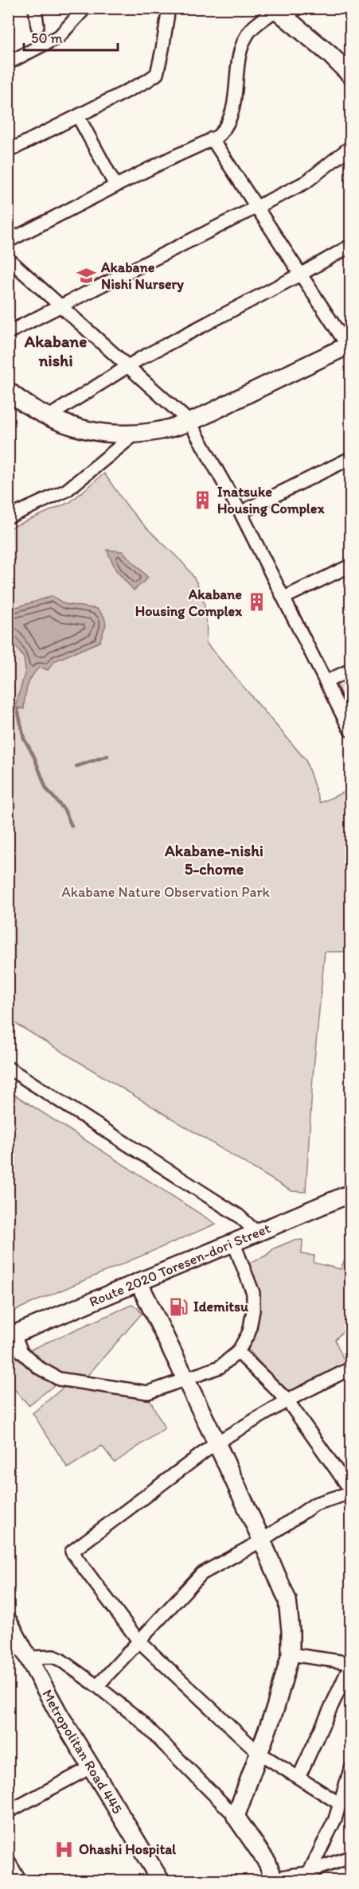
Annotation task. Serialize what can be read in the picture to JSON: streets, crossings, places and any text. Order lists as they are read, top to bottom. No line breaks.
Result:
{"streets":{"street":["Route 2020 Toresen-dori Street","Metropolitan Road 445"]},"districts":["Akabane nishi","Akabane-nishi 5-chome"],"parks":["Akabane Nature Observation Park"],"places":{"school or university":["Akabane Nishi Nursery"],"building":["Inatsuke Housing Complex","Akabane Housing Complex"],"fuel station":["Idemitsu"],"hospital":["Ohashi Hospital"]},"scale_bar":"50 m"}
